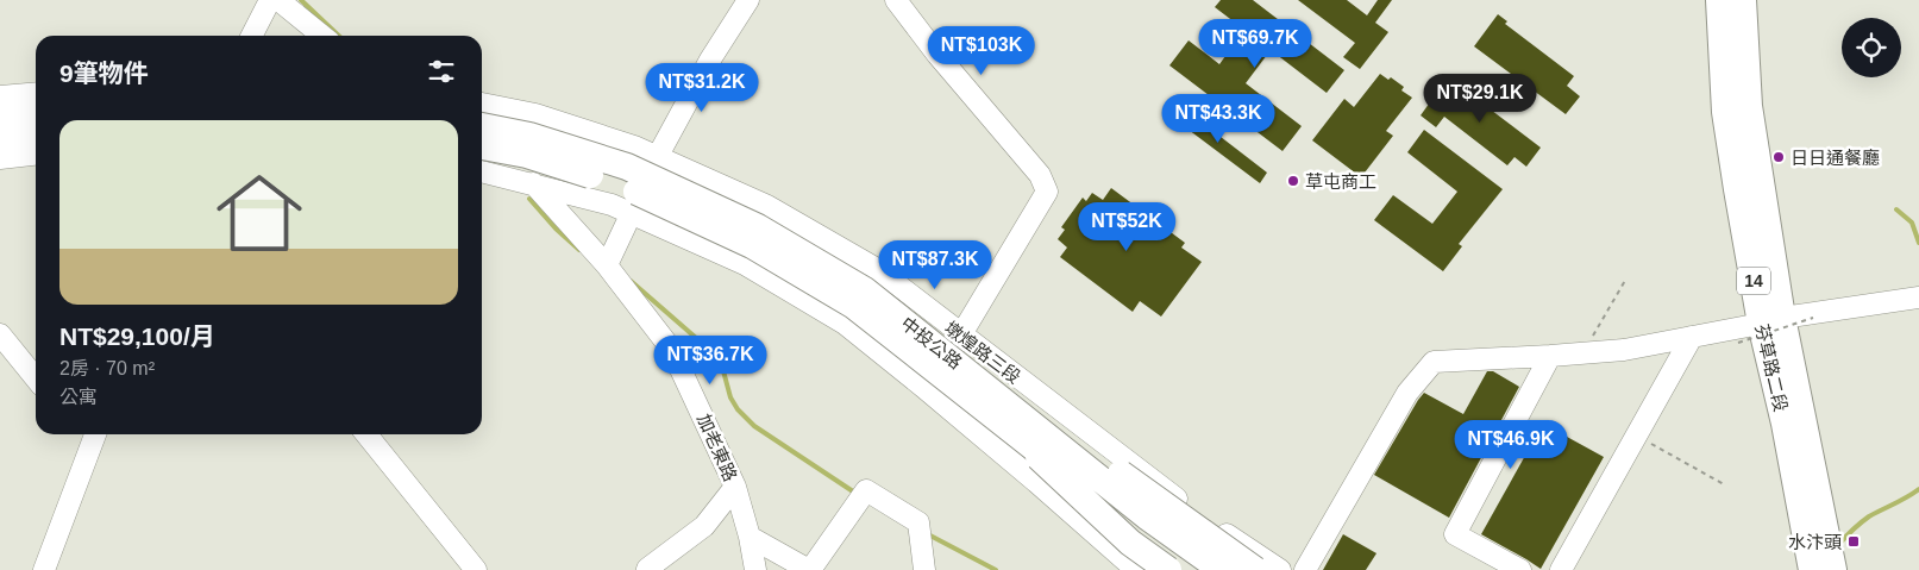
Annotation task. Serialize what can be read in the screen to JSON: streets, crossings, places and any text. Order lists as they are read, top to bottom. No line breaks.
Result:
{"streets":{"main road":["14","中投公路","芬草路二段"],"street":["墩煌路三段","加老東路"]},"places":{"other":["日日通餐廳","草屯商工"],"transit":["水汴頭"]},"page":{"price":["NT$69.7K","NT$103K","NT$31.2K","NT$29.1K","NT$43.3K","NT$52K","NT$87.3K","NT$36.7K","NT$46.9K"],"heading":"9筆物件","list":[{"name":"NT$29,100/月","note":"2房 · 70 m² · 公寓"}]}}
